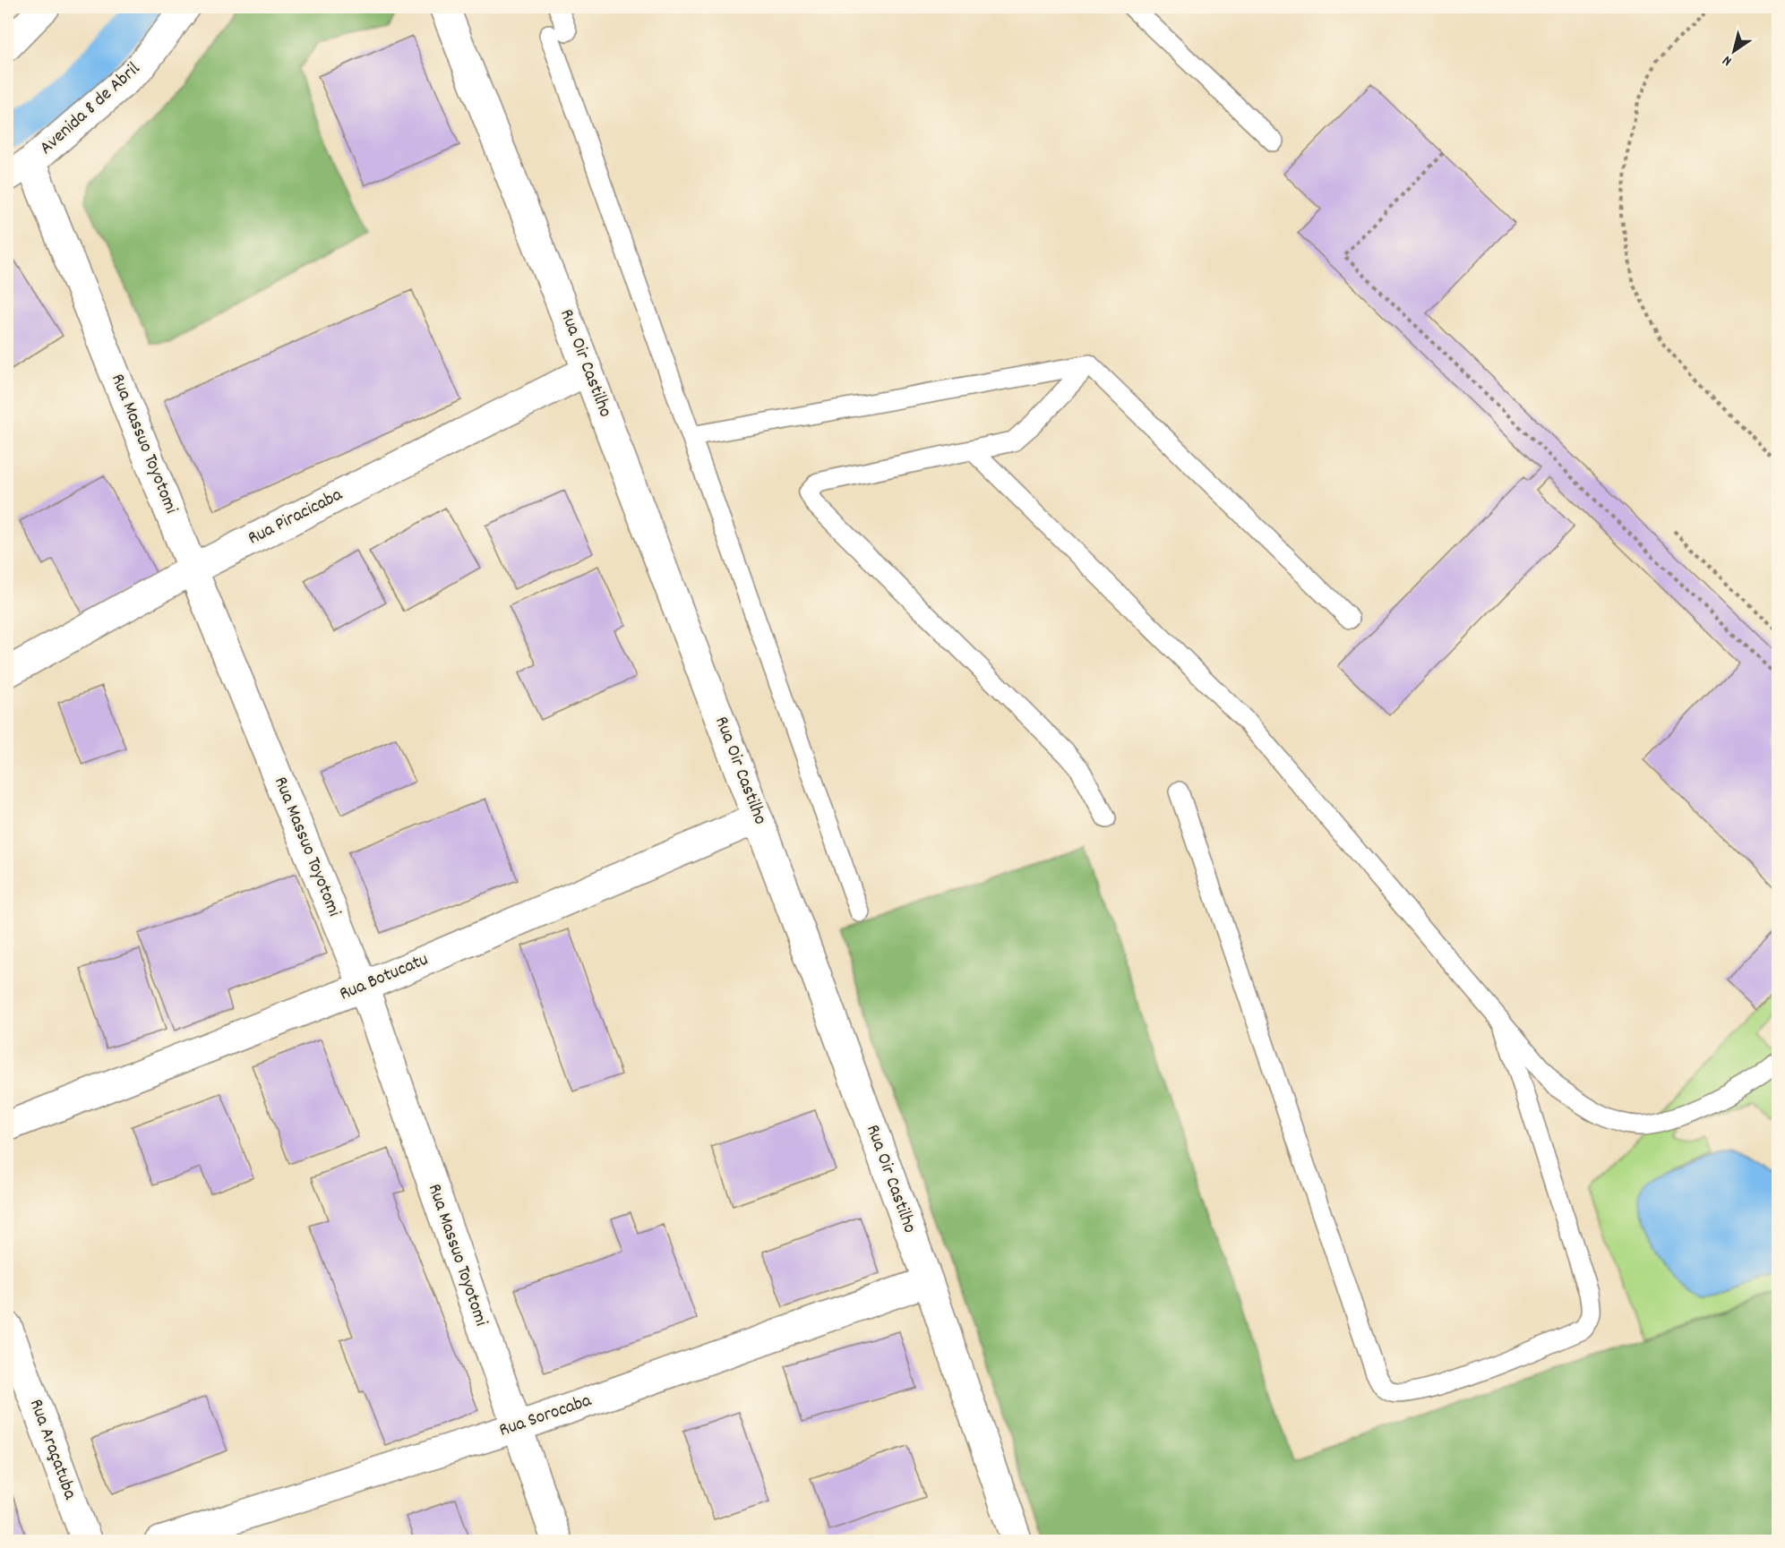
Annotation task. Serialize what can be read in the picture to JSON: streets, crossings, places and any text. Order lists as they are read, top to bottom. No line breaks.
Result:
{"streets":{"street":["Avenida 8 de Abril","Rua Oir Castilho","Rua Massuo Toyotomi","Rua Piracicaba","Rua Botucatu","Rua Sorocaba","Rua Araçatuba"]},"crossings":[["Avenida 8 de Abril","Rua Massuo Toyotomi"],["Rua Oir Castilho","Rua Piracicaba"],["Rua Oir Castilho","Rua Botucatu"],["Rua Oir Castilho","Rua Sorocaba"],["Rua Massuo Toyotomi","Rua Piracicaba"],["Rua Massuo Toyotomi","Rua Botucatu"],["Rua Massuo Toyotomi","Rua Sorocaba"]],"north":"bottom left"}
